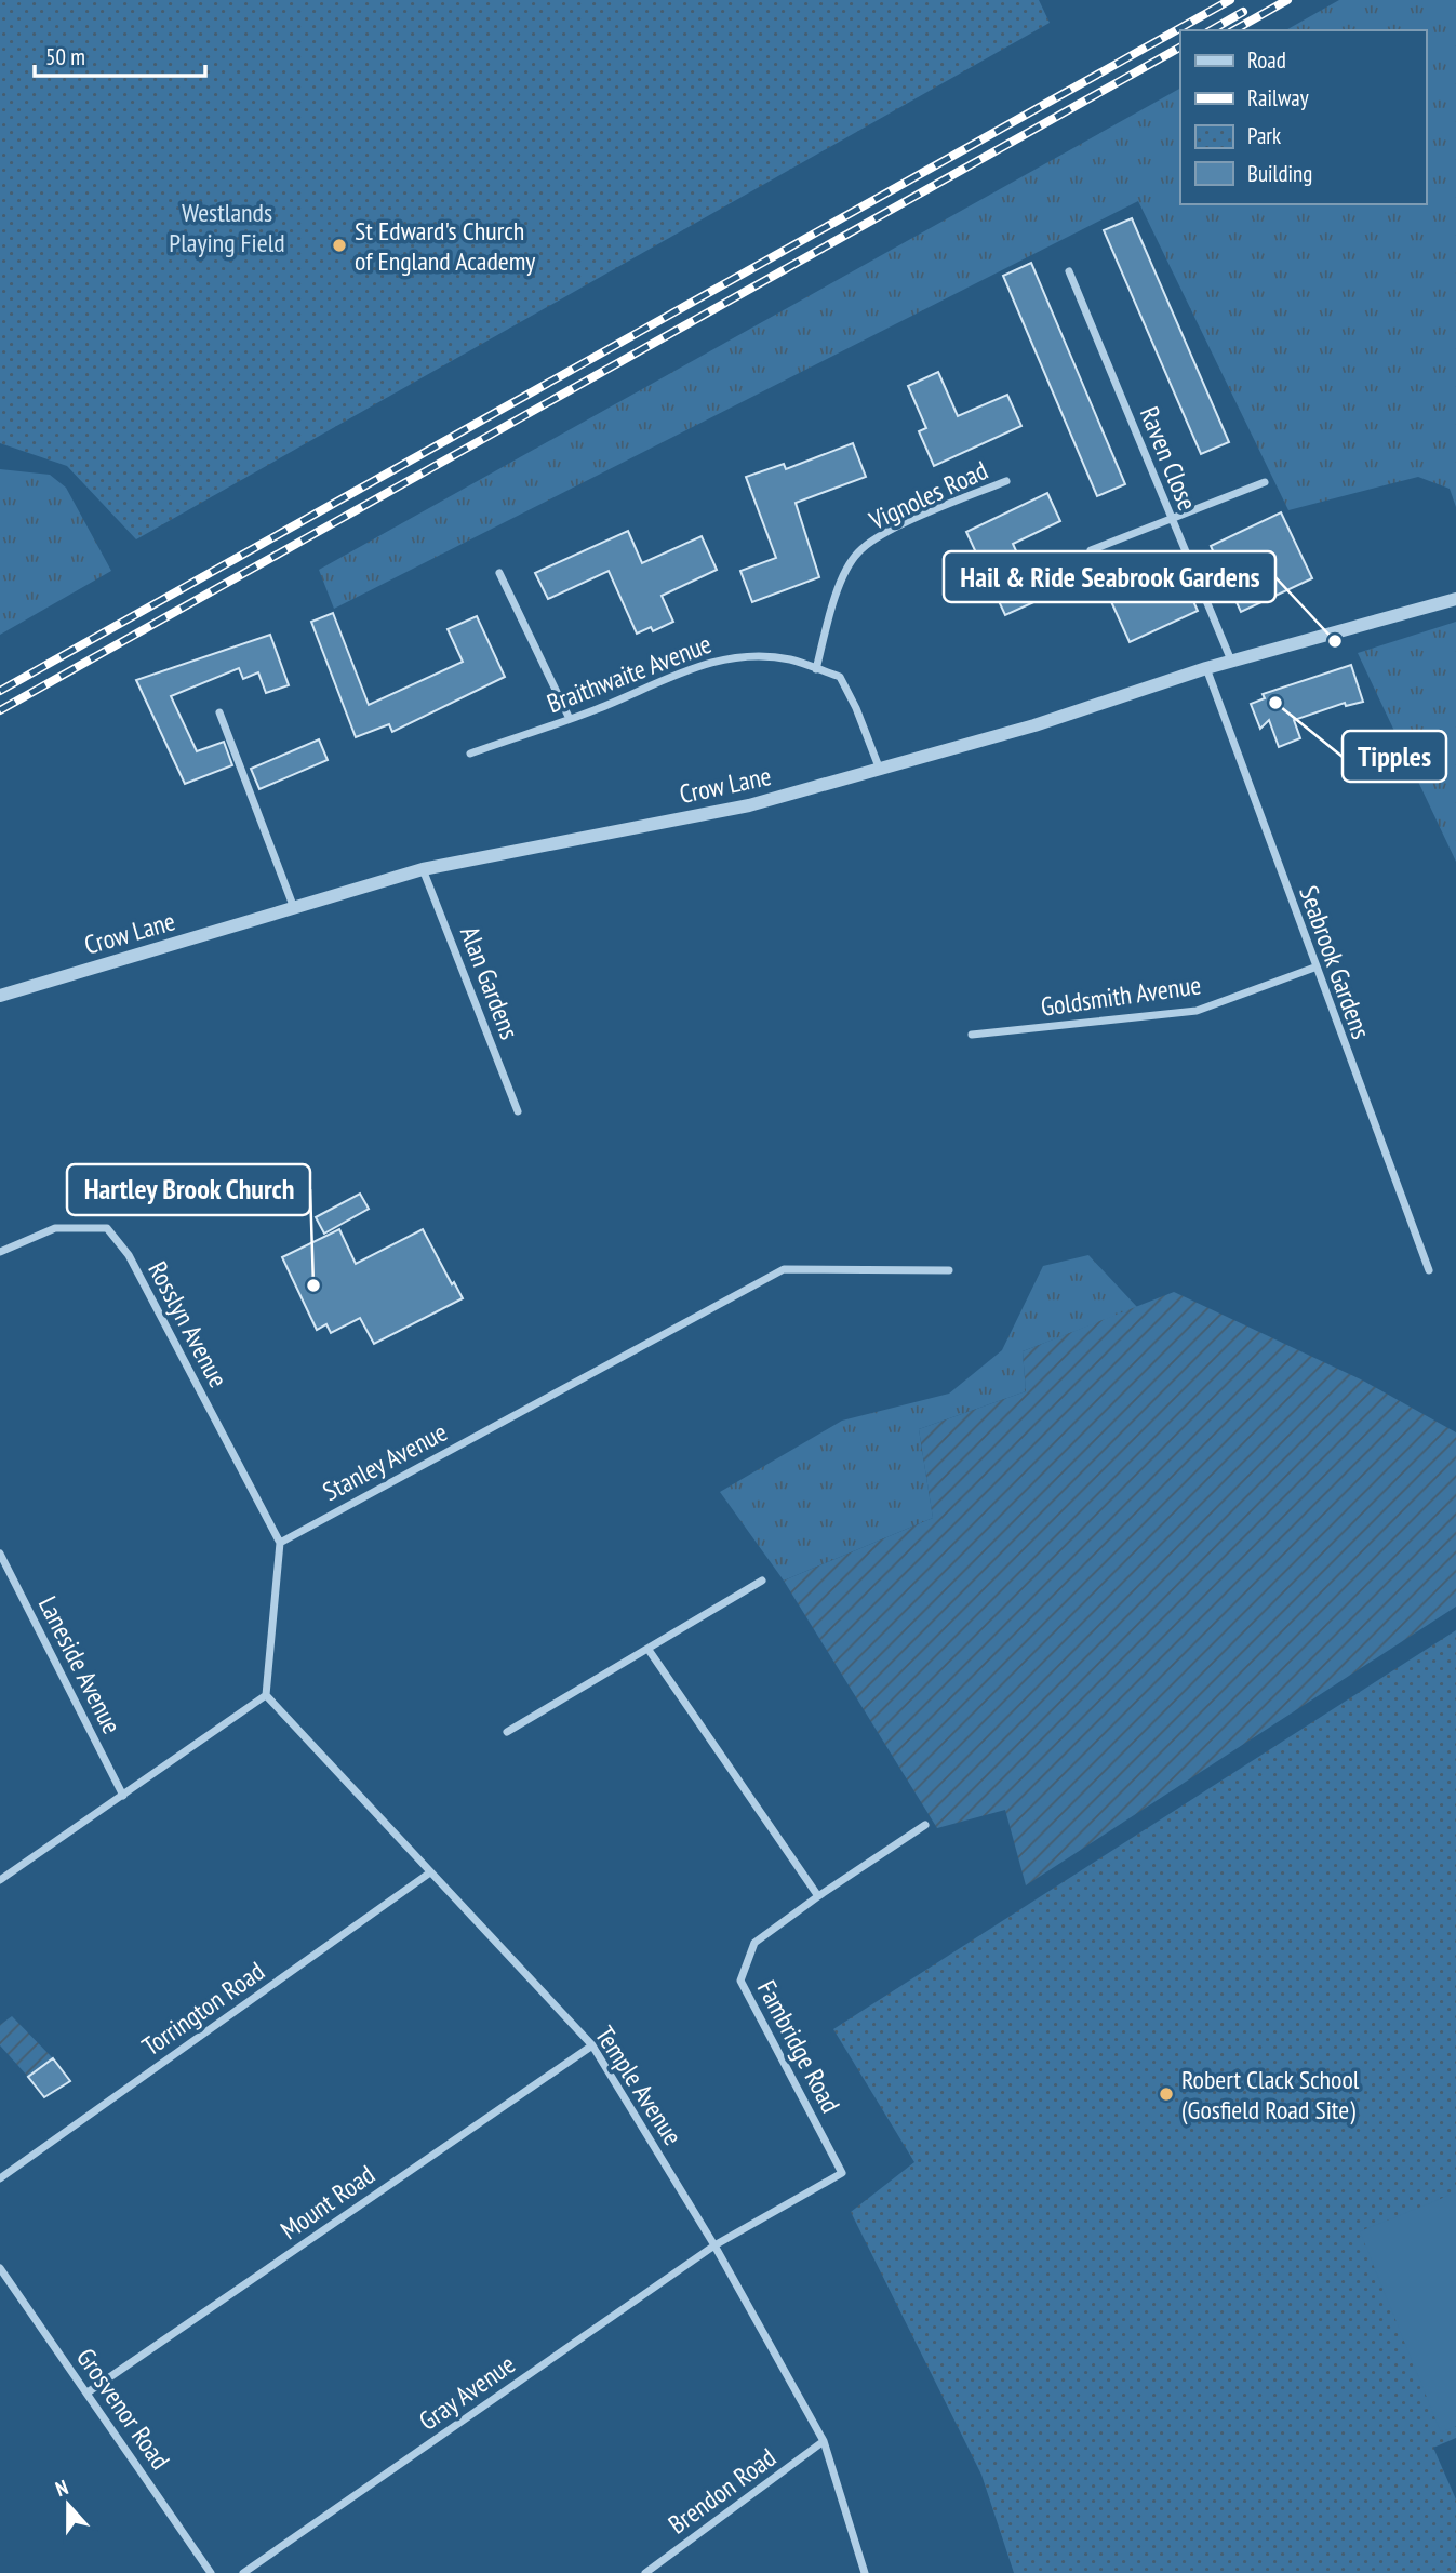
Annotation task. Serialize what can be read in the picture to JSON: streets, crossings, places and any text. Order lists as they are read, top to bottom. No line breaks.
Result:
{"streets":{"street":["Raven Close","Vignoles Road","Braithwaite Avenue","Crow Lane","Seabrook Gardens","Alan Gardens","Goldsmith Avenue","Rosslyn Avenue","Stanley Avenue","Laneside Avenue","Torrington Road","Fambridge Road","Temple Avenue","Mount Road","Gray Avenue","Grosvenor Road","Brendon Road"]},"crossings":[["Raven Close","Crow Lane"],["Vignoles Road","Braithwaite Avenue"],["Braithwaite Avenue","Crow Lane"],["Crow Lane","Seabrook Gardens"],["Crow Lane","Alan Gardens"],["Seabrook Gardens","Goldsmith Avenue"],["Rosslyn Avenue","Stanley Avenue"],["Torrington Road","Temple Avenue"],["Fambridge Road","Temple Avenue"],["Fambridge Road","Gray Avenue"],["Temple Avenue","Mount Road"],["Temple Avenue","Gray Avenue"],["Temple Avenue","Brendon Road"],["Mount Road","Grosvenor Road"]],"parks":["Westlands Playing Field"],"places":["St Edward's Church of England Academy","Hail & Ride Seabrook Gardens","Tipples","Hartley Brook Church","Robert Clack School (Gosfield Road Site)"],"legend":["Road","Railway","Park","Building"],"scale_bar":"50 m","north":"top"}
